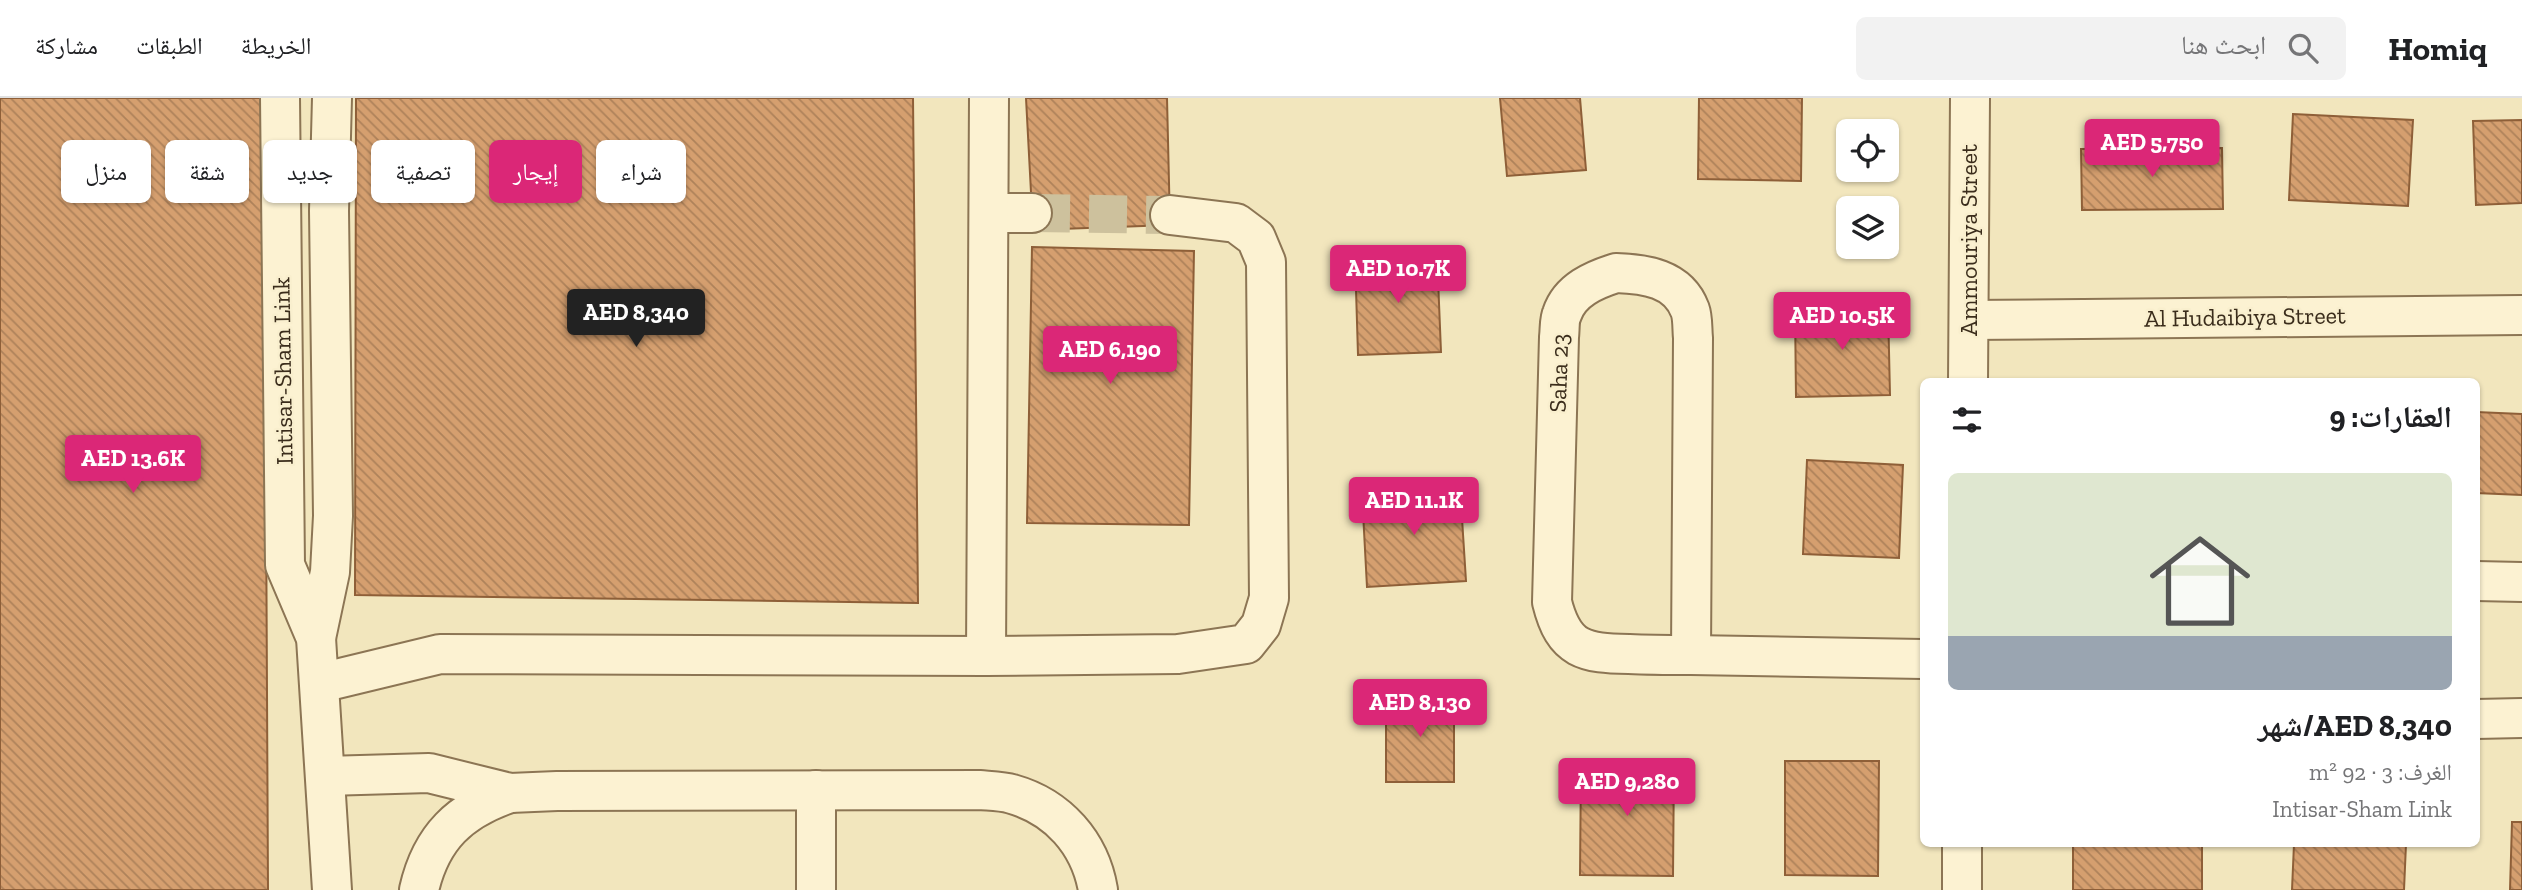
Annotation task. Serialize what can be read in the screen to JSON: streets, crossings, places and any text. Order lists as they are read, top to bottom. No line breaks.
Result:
{"streets":{"street":["Ammouriya Street","Al Hudaibiya Street","Intisar-Sham Link","Saha 23"]},"crossings":[["Ammouriya Street","Al Hudaibiya Street"]],"page":{"header":"Homiq","search":"ابحث هنا","nav":["الخريطة","الطبقات","مشاركة"],"price":["AED 5,750","AED 10.7K","AED 8,340","AED 10.5K","AED 6,190","AED 13.6K","AED 11.1K","AED 8,130","AED 9,280"],"chip":["شراء","إيجار","تصفية","جديد","شقة","منزل"],"heading":"العقارات: 9","list":[{"name":"AED 8,340/شهر","note":"الغرف: 3 · 92 m² · Intisar-Sham Link"}]}}
